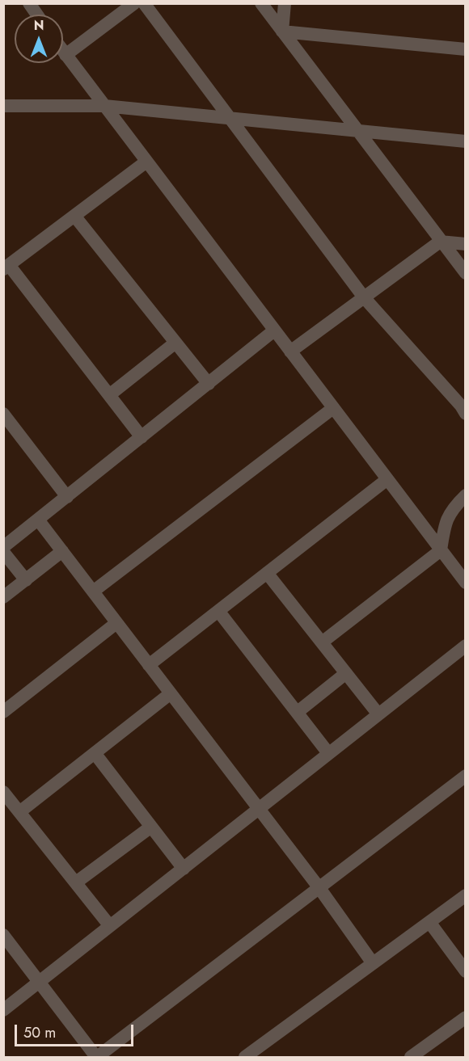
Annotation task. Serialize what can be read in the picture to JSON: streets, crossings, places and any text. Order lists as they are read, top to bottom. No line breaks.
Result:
{"scale_bar":"50 m","north":"top"}
